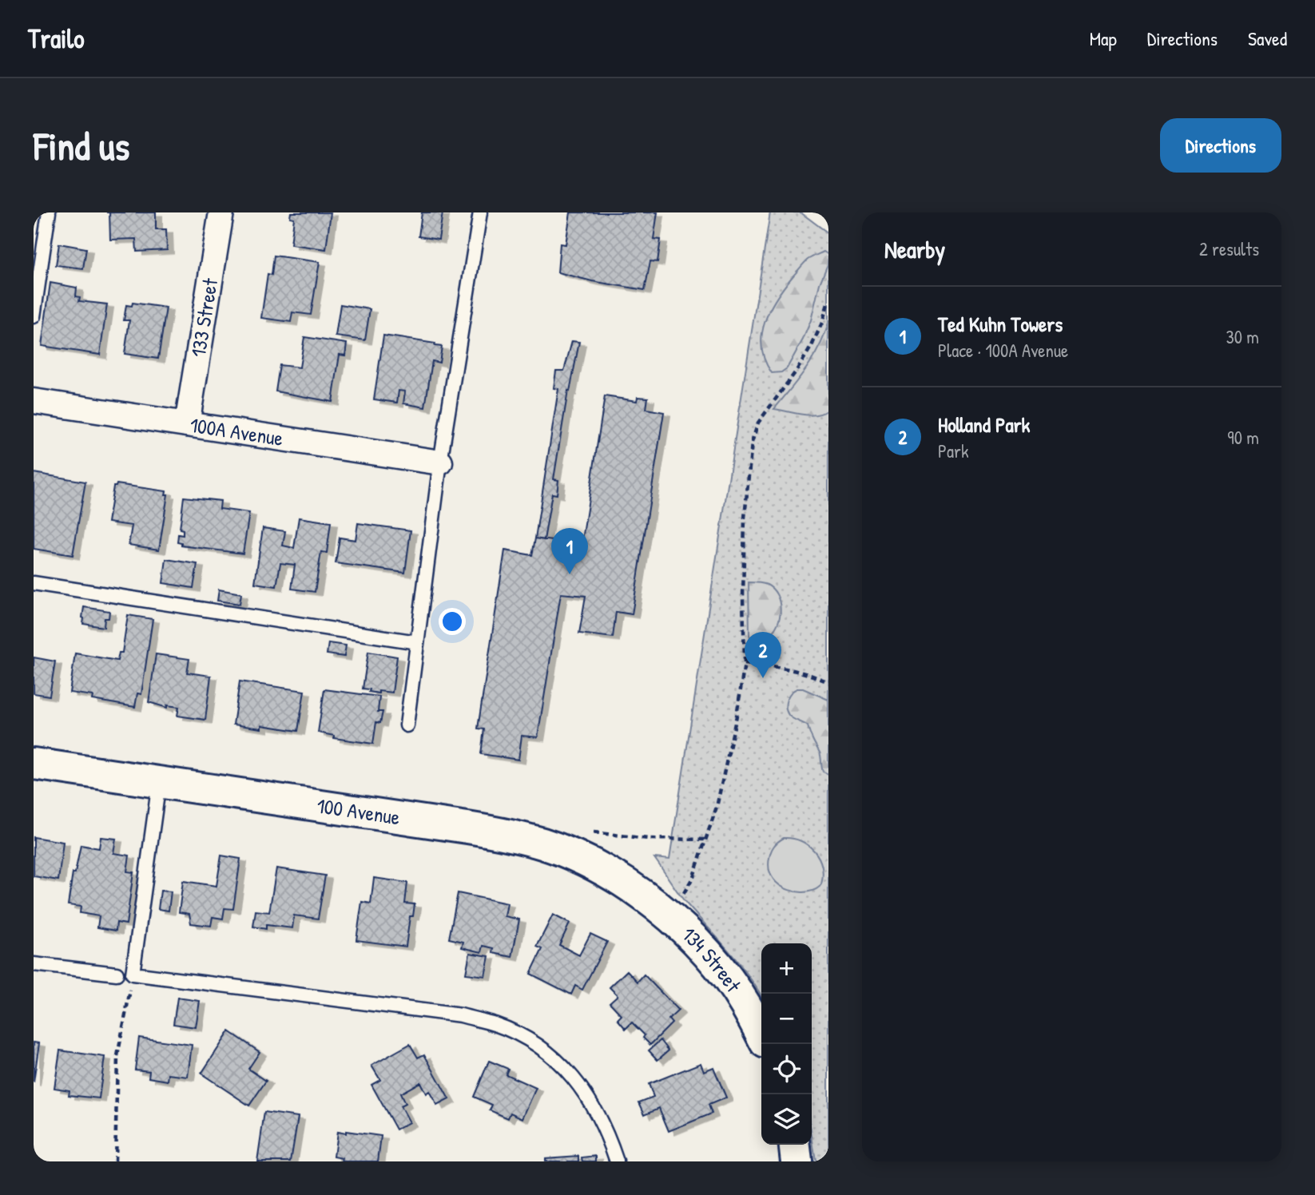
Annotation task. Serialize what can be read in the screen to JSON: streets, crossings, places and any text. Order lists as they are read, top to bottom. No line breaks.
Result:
{"streets":{"street":["133 Street","100A Avenue","100 Avenue","134 Street"]},"crossings":[["133 Street","100A Avenue"],["100 Avenue","134 Street"]],"page":{"header":"Trailo","nav":["Map","Directions","Saved"],"buttons":"Directions","title":"Find us","heading":["Nearby","2 results"],"list":[{"mark":"1","name":"Ted Kuhn Towers","note":"Place · 100A Avenue","value":"30 m"},{"mark":"2","name":"Holland Park","note":"Park","value":"90 m"}],"pins":["1","2"],"map_buttons":["+","−"]}}
